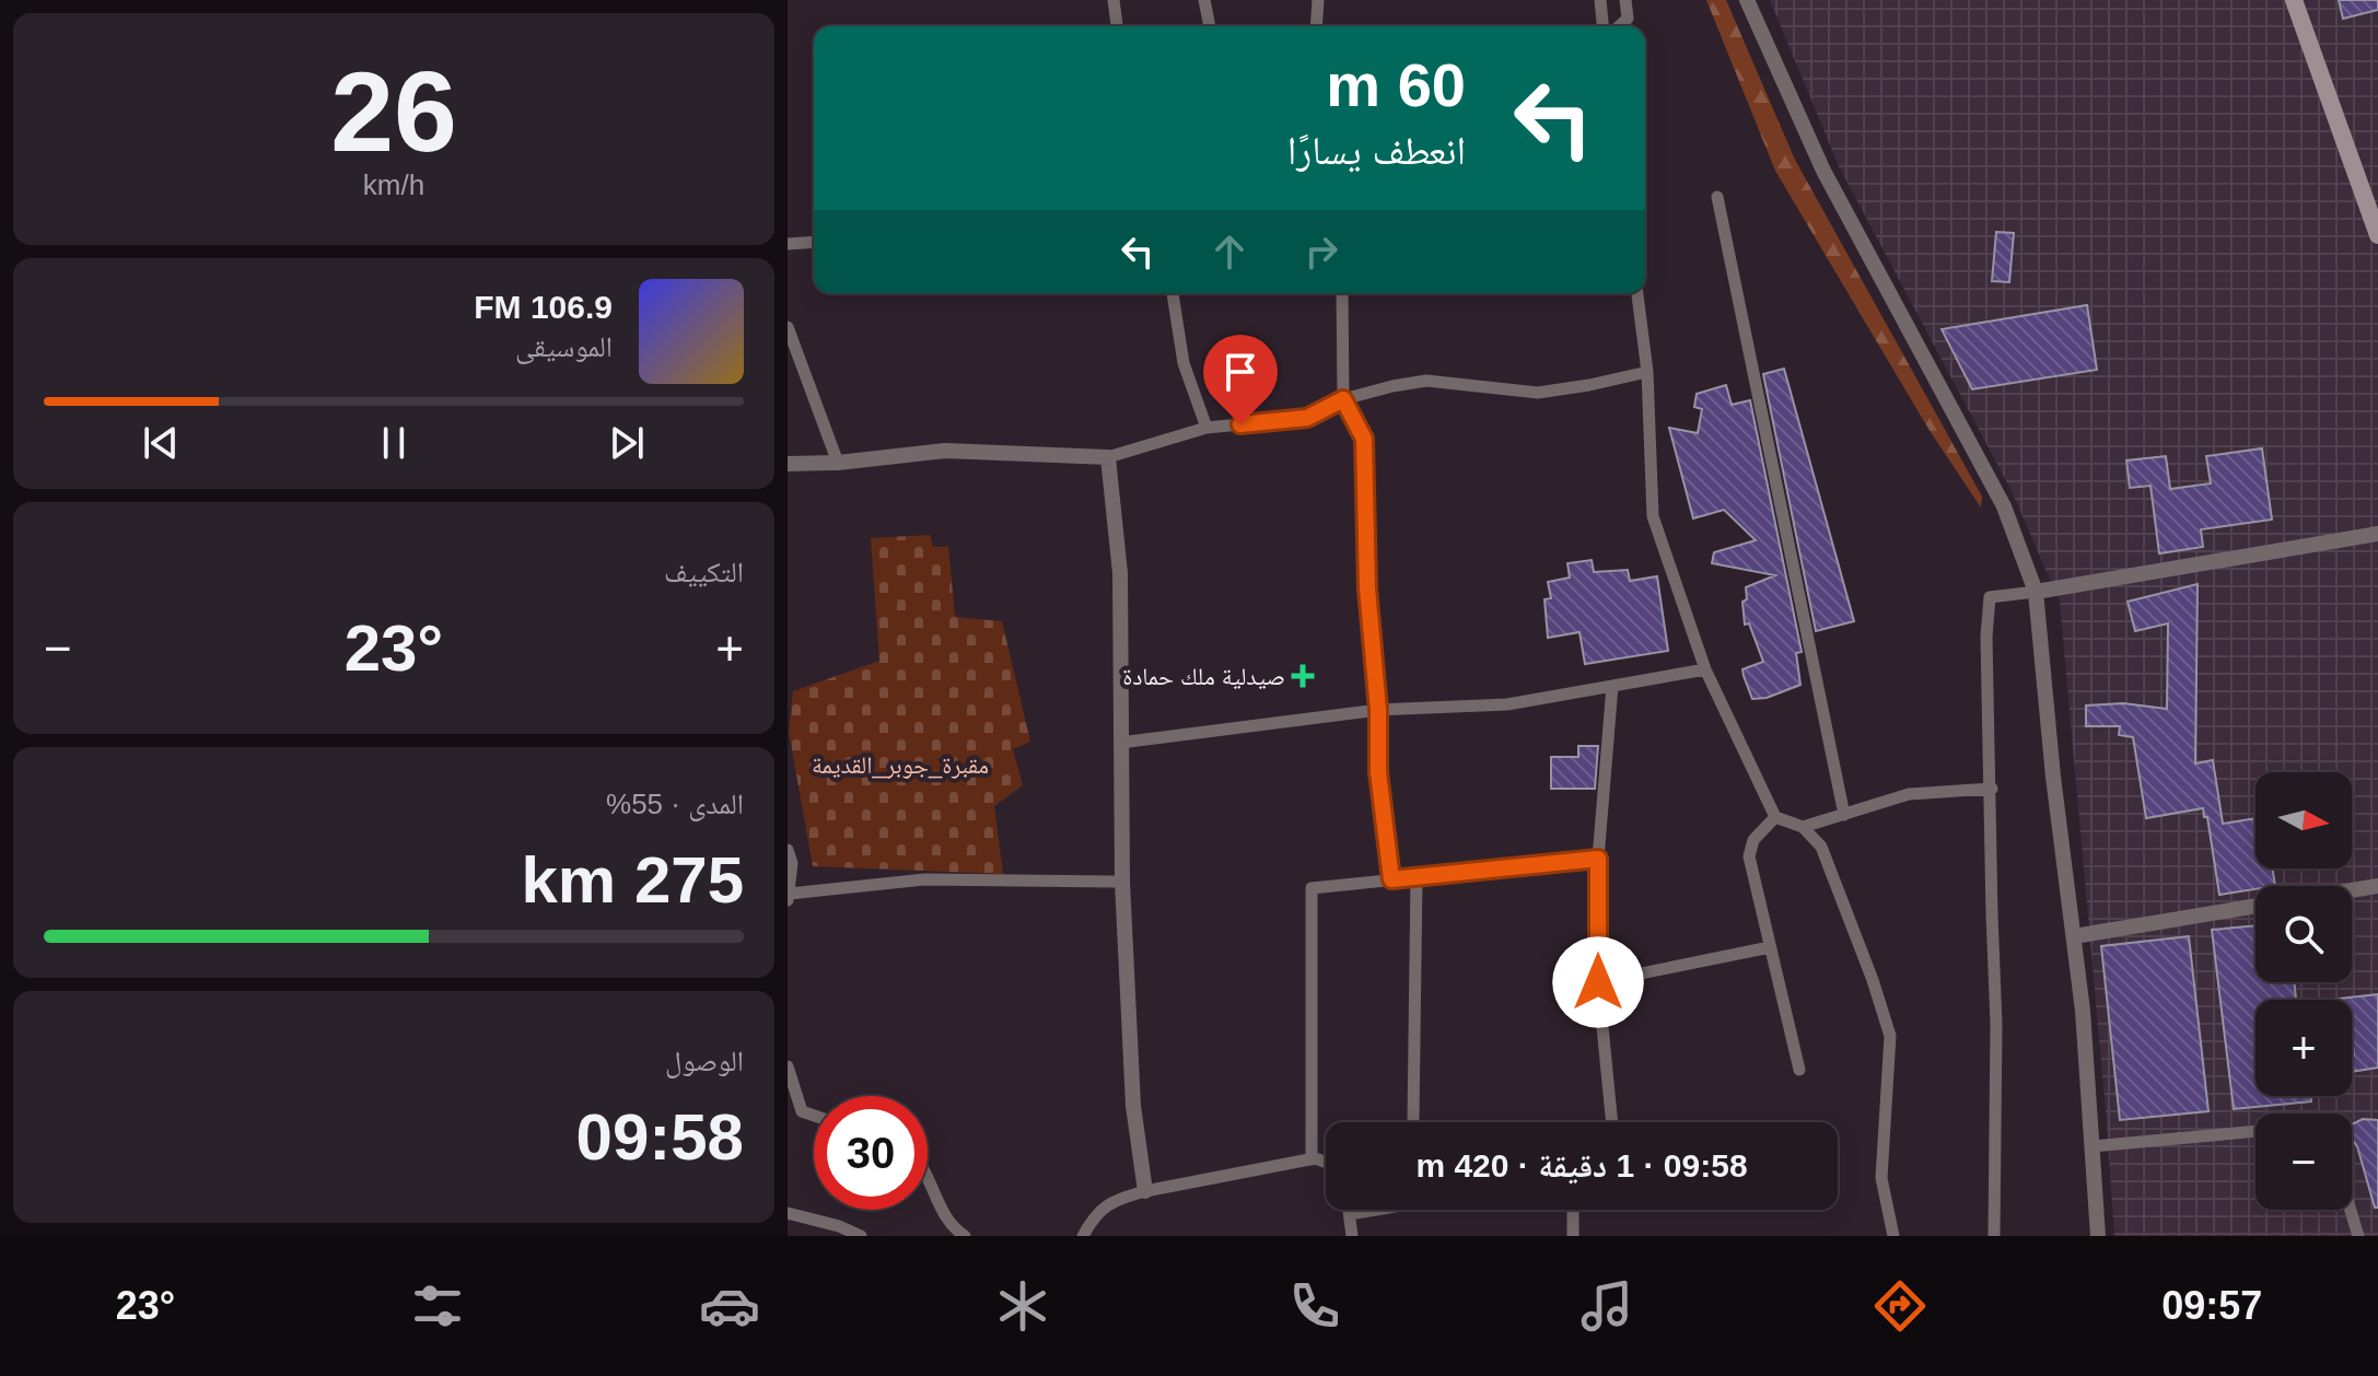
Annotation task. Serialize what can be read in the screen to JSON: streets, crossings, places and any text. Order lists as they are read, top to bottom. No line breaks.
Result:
{"parks":["مقبرة_جوبر_القديمة"],"places":{"health":["صيدلية ملك حمادة"]},"north":"right","page":{"tile":[["26","km/h"],"التكييف",["المدى · 55%","275 km"],["الوصول","09:58"]],"turn":["60 m","انعطف يسارًا"],"song":["106.9 FM","الموسيقى"],"heat":["−","23°","+"],"map_buttons":["+","−"],"limit":"30","trip":"09:58 · 1 دقيقة · 420 m","tabs":["09:57","23°"]}}
